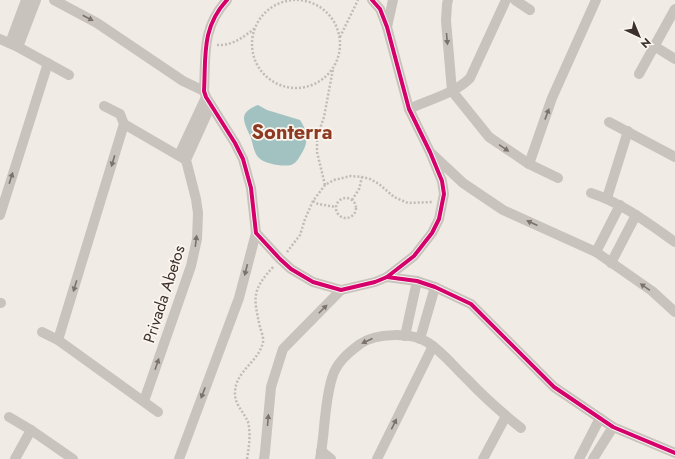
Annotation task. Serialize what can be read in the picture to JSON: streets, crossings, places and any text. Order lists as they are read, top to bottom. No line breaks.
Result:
{"streets":{"street":["Privada Abetos"]},"districts":["Sonterra"],"north":"bottom right"}
